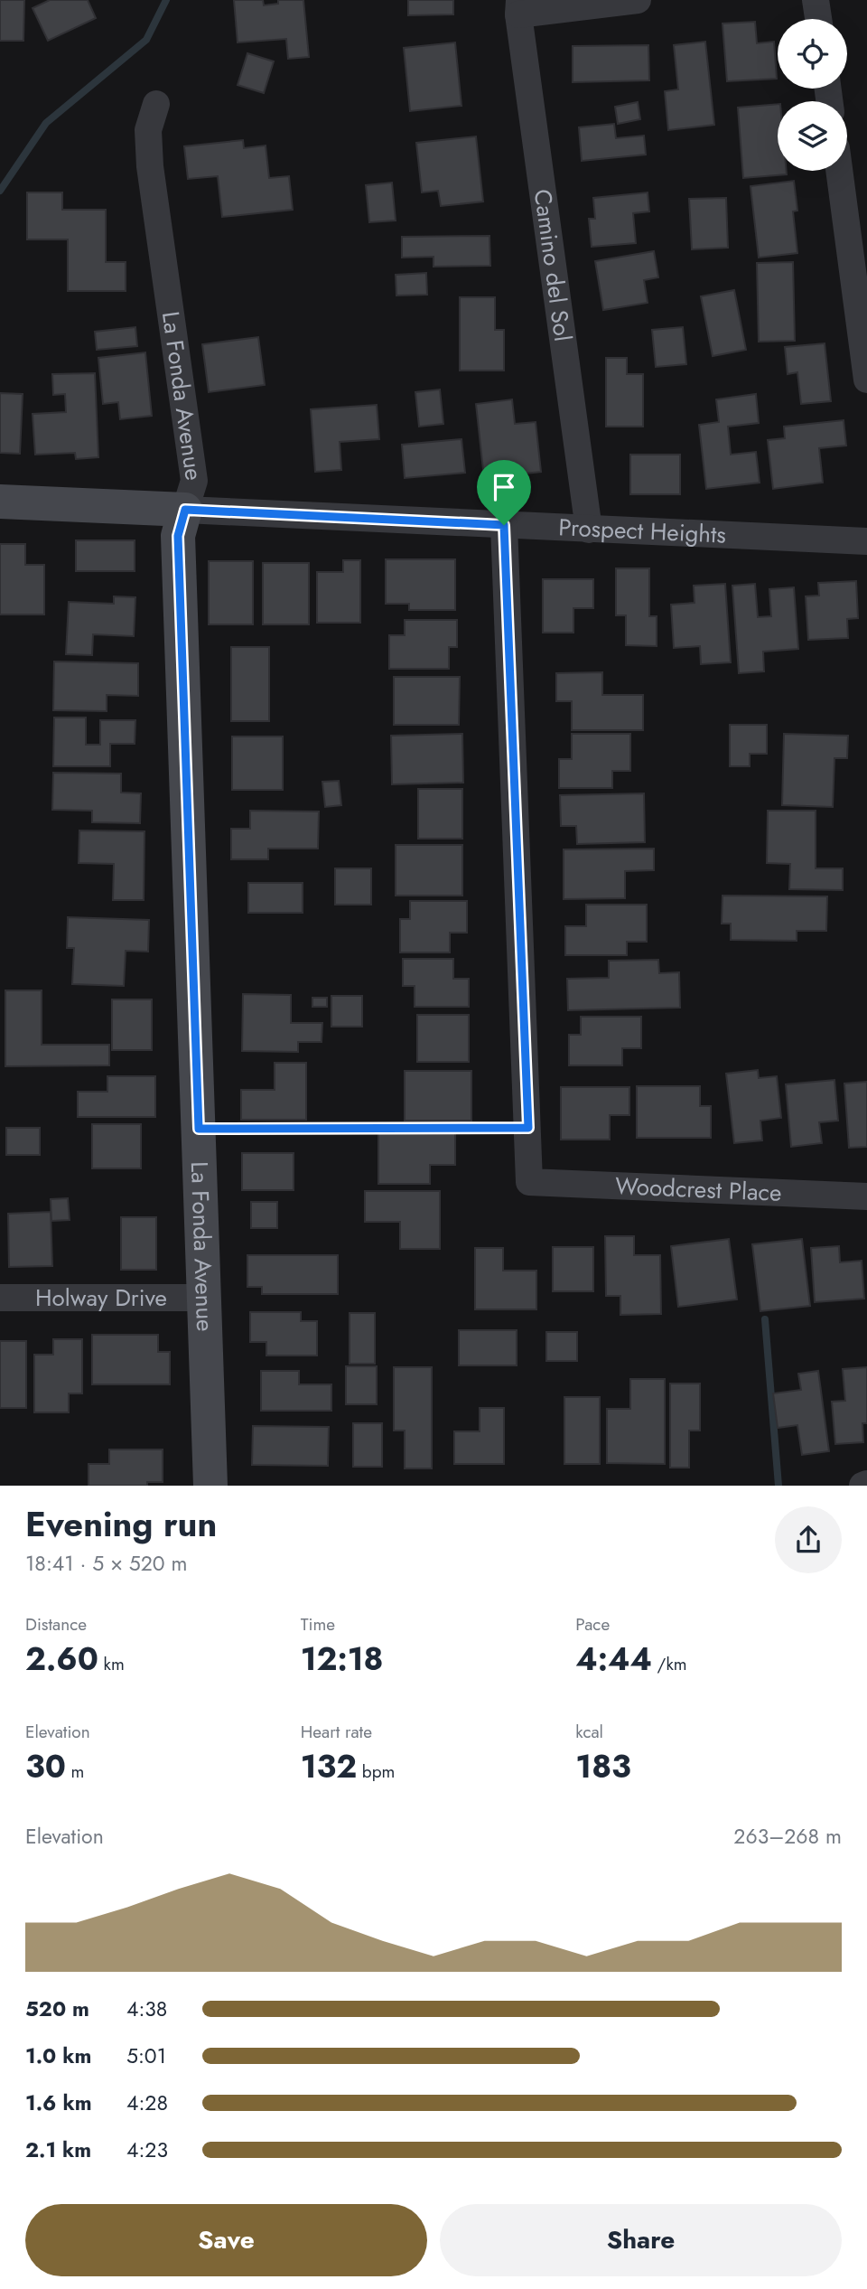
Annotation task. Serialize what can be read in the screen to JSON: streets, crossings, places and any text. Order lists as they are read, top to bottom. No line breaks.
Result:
{"streets":{"street":["Camino del Sol","La Fonda Avenue","Prospect Heights","Woodcrest Place","Holway Drive"]},"crossings":[["Camino del Sol","Prospect Heights"],["La Fonda Avenue","Prospect Heights"],["La Fonda Avenue","Holway Drive"]],"page":{"heading":["Evening run","18:41 · 5 × 520 m"],"stats":[["Distance","2.60 km"],["Time","12:18"],["Pace","4:44 /km"],["Elevation","30 m"],["Heart rate","132 bpm"],["kcal","183"]],"chart":["Elevation","263–268 m"],"list":[{"name":"520 m","note":"4:38"},{"name":"1.0 km","note":"5:01"},{"name":"1.6 km","note":"4:28"},{"name":"2.1 km","note":"4:23"}],"buttons":["Save","Share"]}}
